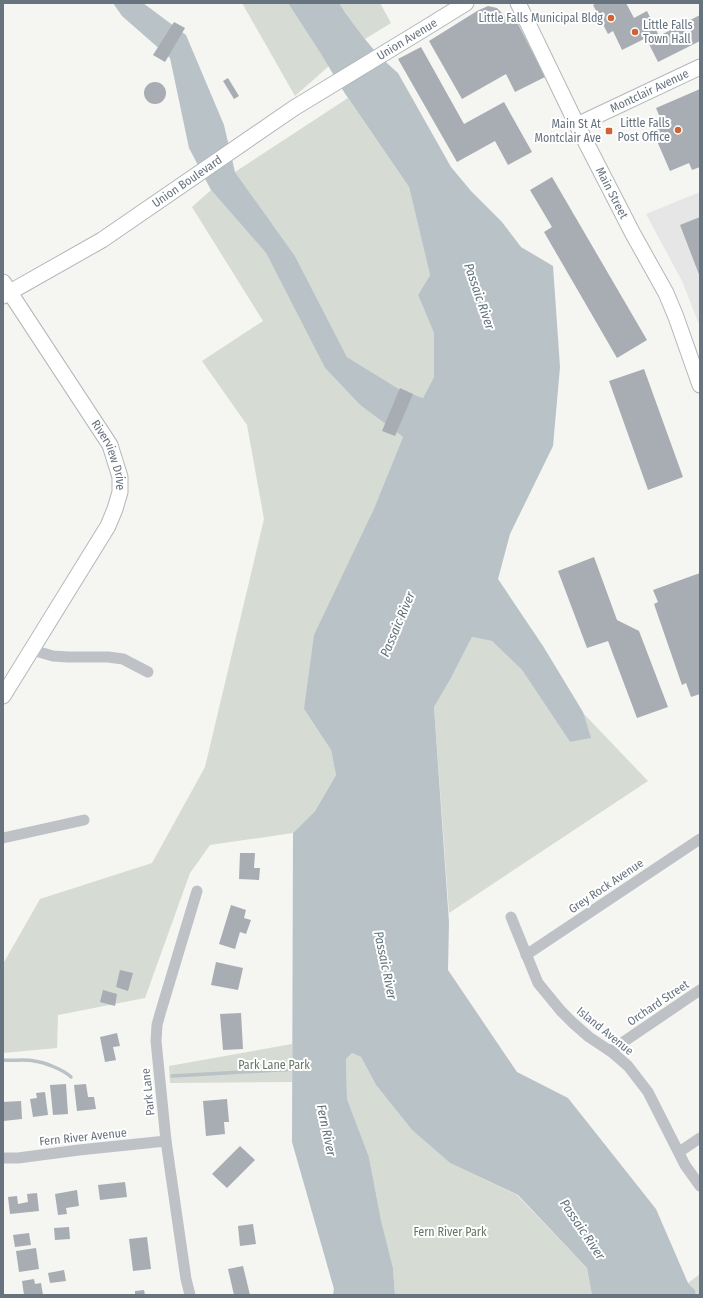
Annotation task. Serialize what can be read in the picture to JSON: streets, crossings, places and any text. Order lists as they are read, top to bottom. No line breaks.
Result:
{"streets":{"main road":["Union Avenue","Montclair Avenue","Union Boulevard","Main Street","Riverview Drive"],"street":["Grey Rock Avenue","Orchard Street","Island Avenue","Park Lane","Fern River Avenue"]},"crossings":[["Union Avenue","Union Boulevard"],["Montclair Avenue","Main Street"],["Union Boulevard","Riverview Drive"],["Grey Rock Avenue","Island Avenue"],["Orchard Street","Island Avenue"],["Park Lane","Fern River Avenue"]],"water":["Passaic River","Fern River"],"parks":["Park Lane Park","Fern River Park"],"places":{"other":["Little Falls Municipal Bldg","Little Falls Town Hall","Little Falls Post Office"],"transit":["Main St At Montclair Ave"]}}
